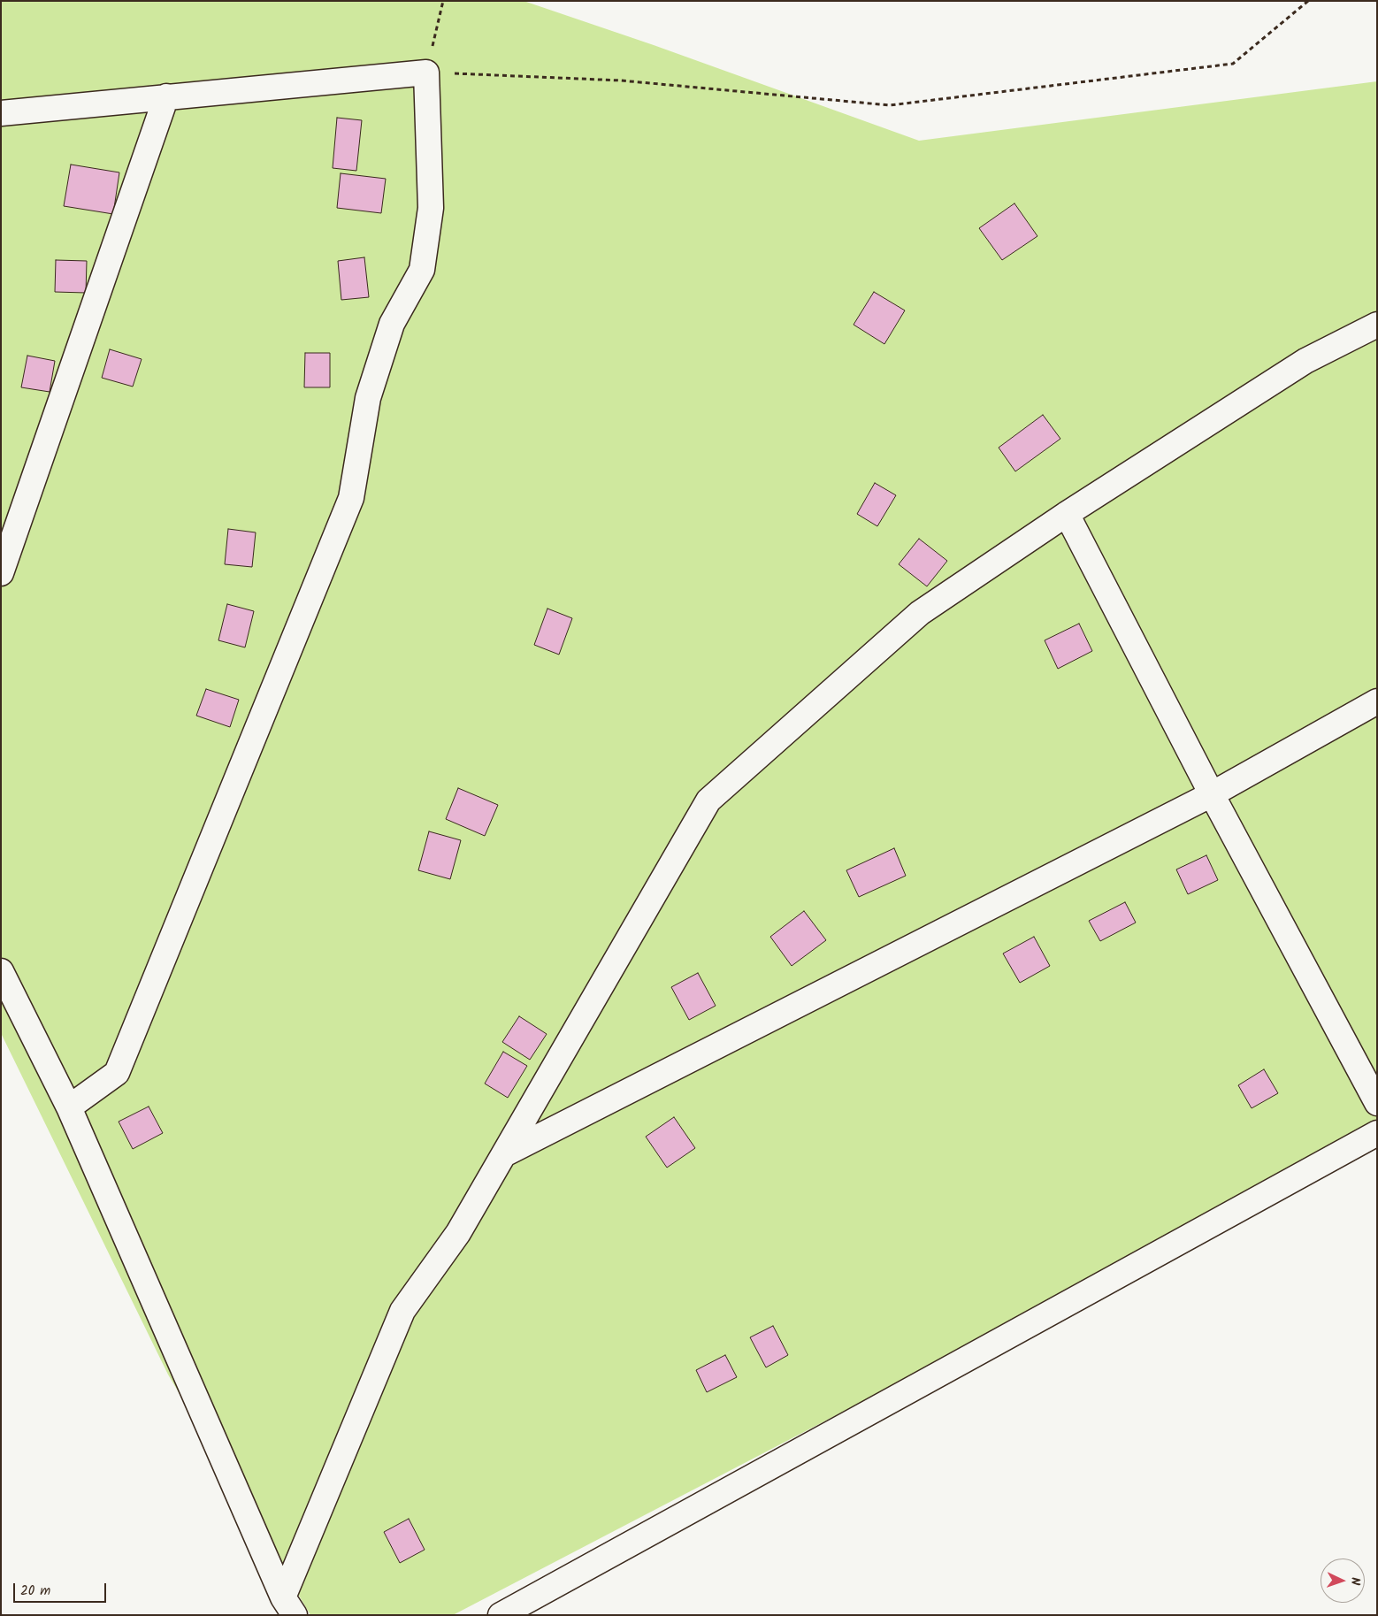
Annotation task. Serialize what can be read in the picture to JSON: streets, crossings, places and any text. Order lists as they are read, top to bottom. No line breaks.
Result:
{"scale_bar":"20 m","north":"right"}
